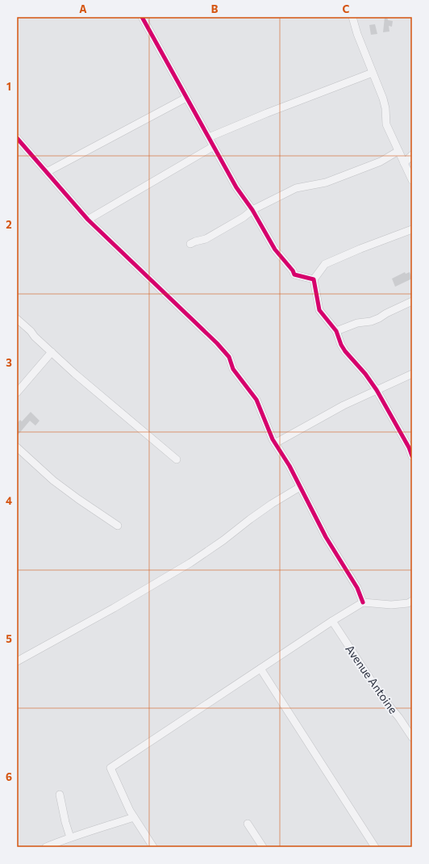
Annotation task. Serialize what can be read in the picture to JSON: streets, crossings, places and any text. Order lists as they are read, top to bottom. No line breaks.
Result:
{"streets":{"street":["Avenue Antoine"]},"grid":{"columns":["A","B","C"],"rows":["1","2","3","4","5","6"]}}
